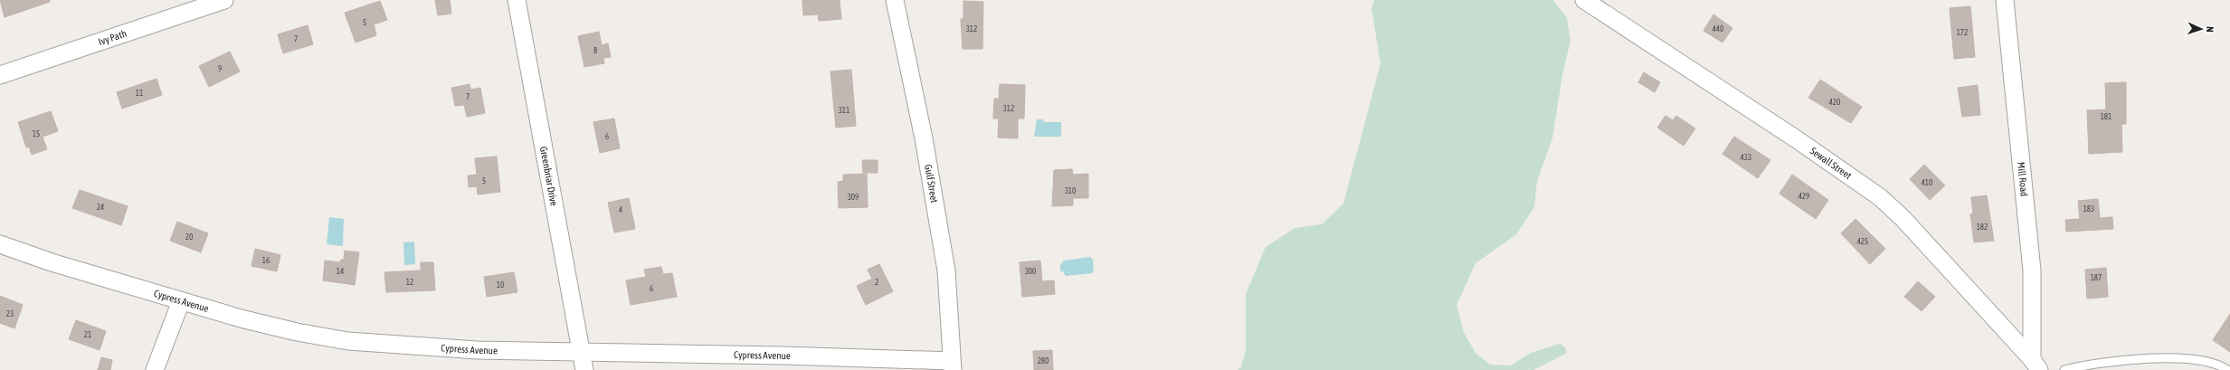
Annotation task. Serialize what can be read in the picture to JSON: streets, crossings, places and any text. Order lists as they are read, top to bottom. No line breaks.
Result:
{"streets":{"street":["Ivy Path","Sewall Street","Greenbriar Drive","Mill Road","Gulf Street","Cypress Avenue"]},"crossings":[["Sewall Street","Mill Road"],["Greenbriar Drive","Cypress Avenue"],["Gulf Street","Cypress Avenue"]],"house_numbers":["5","312","440","172","7","8","9","11","7","420","312","311","181","15","6","433","5","410","310","429","309","24","183","4","182","20","425","16","14","300","187","12","2","10","6","23","21","280"],"north":"right"}
